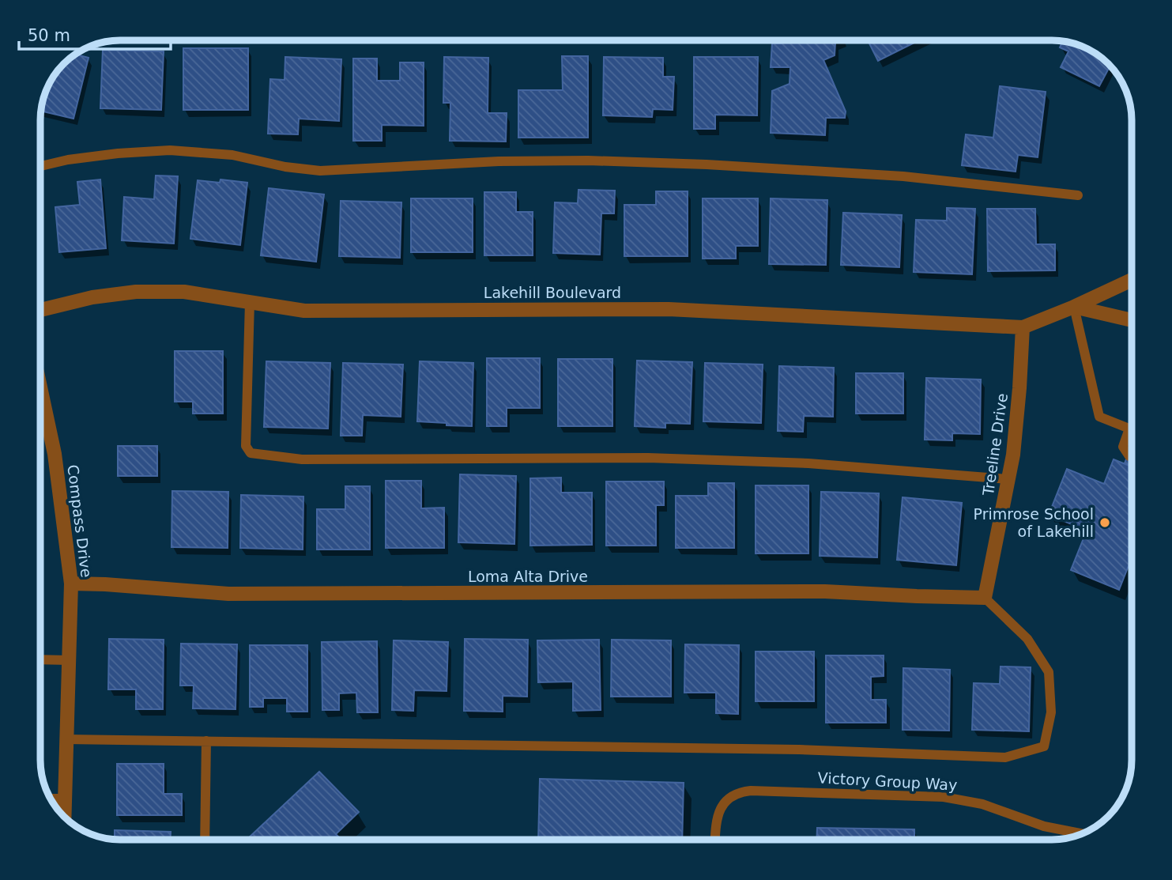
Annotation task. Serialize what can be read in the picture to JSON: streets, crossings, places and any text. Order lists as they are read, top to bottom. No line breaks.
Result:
{"streets":{"street":["Lakehill Boulevard","Treeline Drive","Compass Drive","Loma Alta Drive"],"lane":["Victory Group Way"]},"crossings":[["Lakehill Boulevard","Treeline Drive"],["Treeline Drive","Loma Alta Drive"],["Compass Drive","Loma Alta Drive"]],"places":["Primrose School of Lakehill"],"scale_bar":"50 m"}
